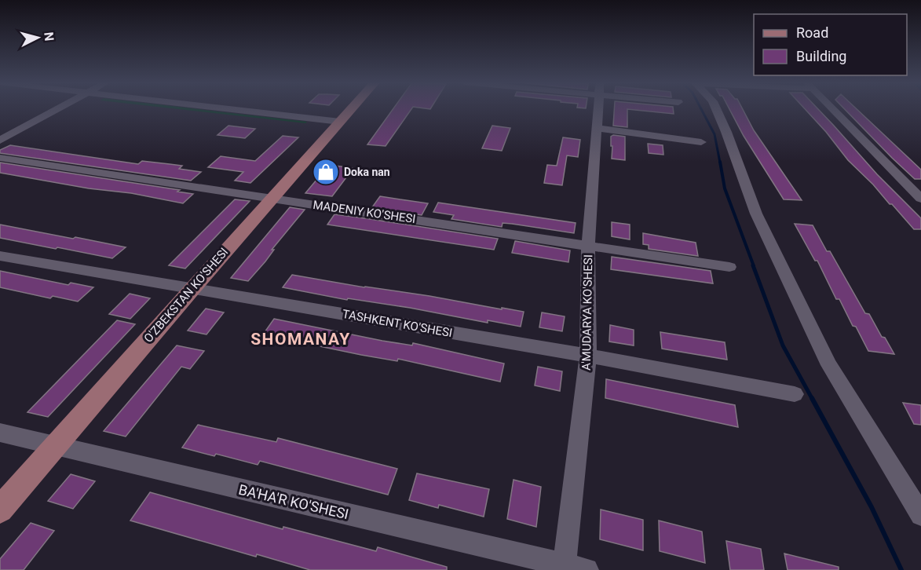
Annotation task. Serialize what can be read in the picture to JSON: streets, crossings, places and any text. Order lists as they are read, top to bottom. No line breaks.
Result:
{"streets":{"main road":["O'ZBEKSTAN KO'SHESI"],"street":["MADENIY KO'SHESI","A'MUDARYA KO'SHESI","TASHKENT KO'SHESI","BA'HA'R KO'SHESI"]},"crossings":[["MADENIY KO'SHESI","O'ZBEKSTAN KO'SHESI"],["MADENIY KO'SHESI","A'MUDARYA KO'SHESI"],["O'ZBEKSTAN KO'SHESI","TASHKENT KO'SHESI"],["O'ZBEKSTAN KO'SHESI","BA'HA'R KO'SHESI"],["A'MUDARYA KO'SHESI","TASHKENT KO'SHESI"],["A'MUDARYA KO'SHESI","BA'HA'R KO'SHESI"]],"districts":["SHOMANAY"],"places":{"shop":["Doka nan"]},"legend":["Road","Building"],"north":"right"}
